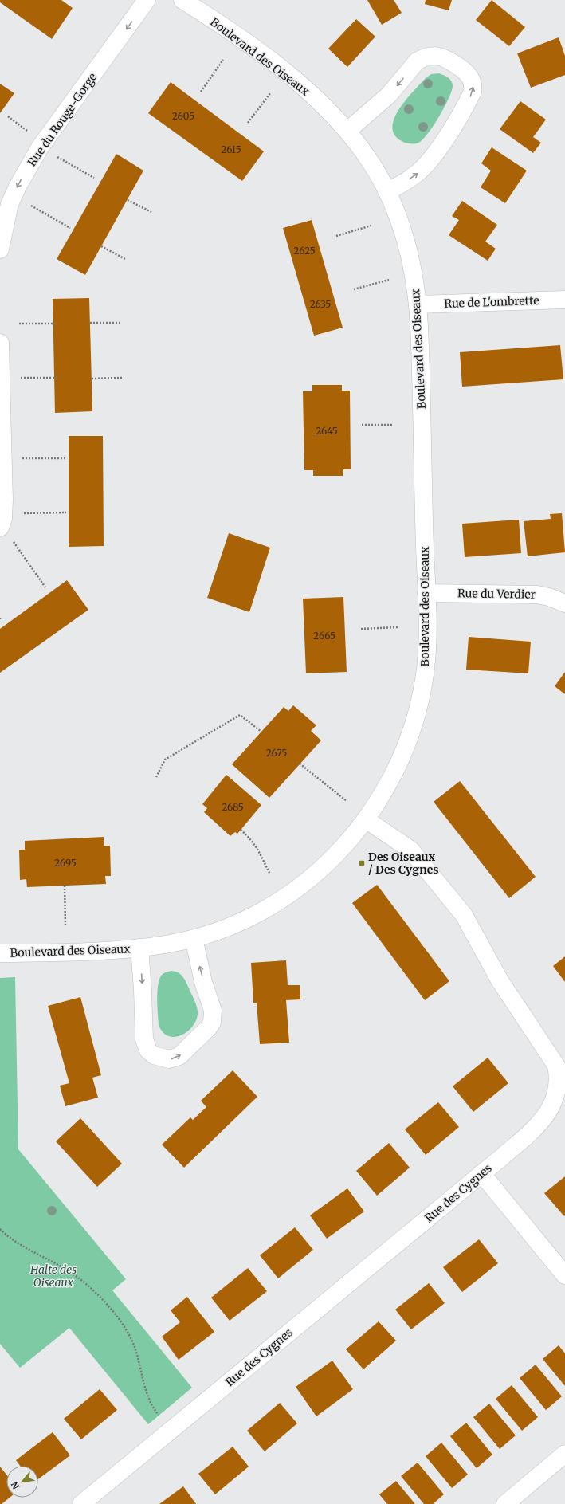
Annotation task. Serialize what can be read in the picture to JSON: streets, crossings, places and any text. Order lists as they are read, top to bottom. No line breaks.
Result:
{"streets":{"street":["Boulevard des Oiseaux","Rue du Rouge-Gorge","Rue de L'ombrette","Rue du Verdier","Rue des Cygnes"]},"crossings":[["Boulevard des Oiseaux","Rue de L'ombrette"],["Boulevard des Oiseaux","Rue du Verdier"],["Boulevard des Oiseaux","Rue des Cygnes"]],"one_way":["Rue du Rouge-Gorge"],"parks":["Halte des Oiseaux"],"places":{"transit":["Des Oiseaux / Des Cygnes"]},"house_numbers":["2605","2615","2625","2635","2645","2665","2675","2685","2695"],"north":"bottom left"}
